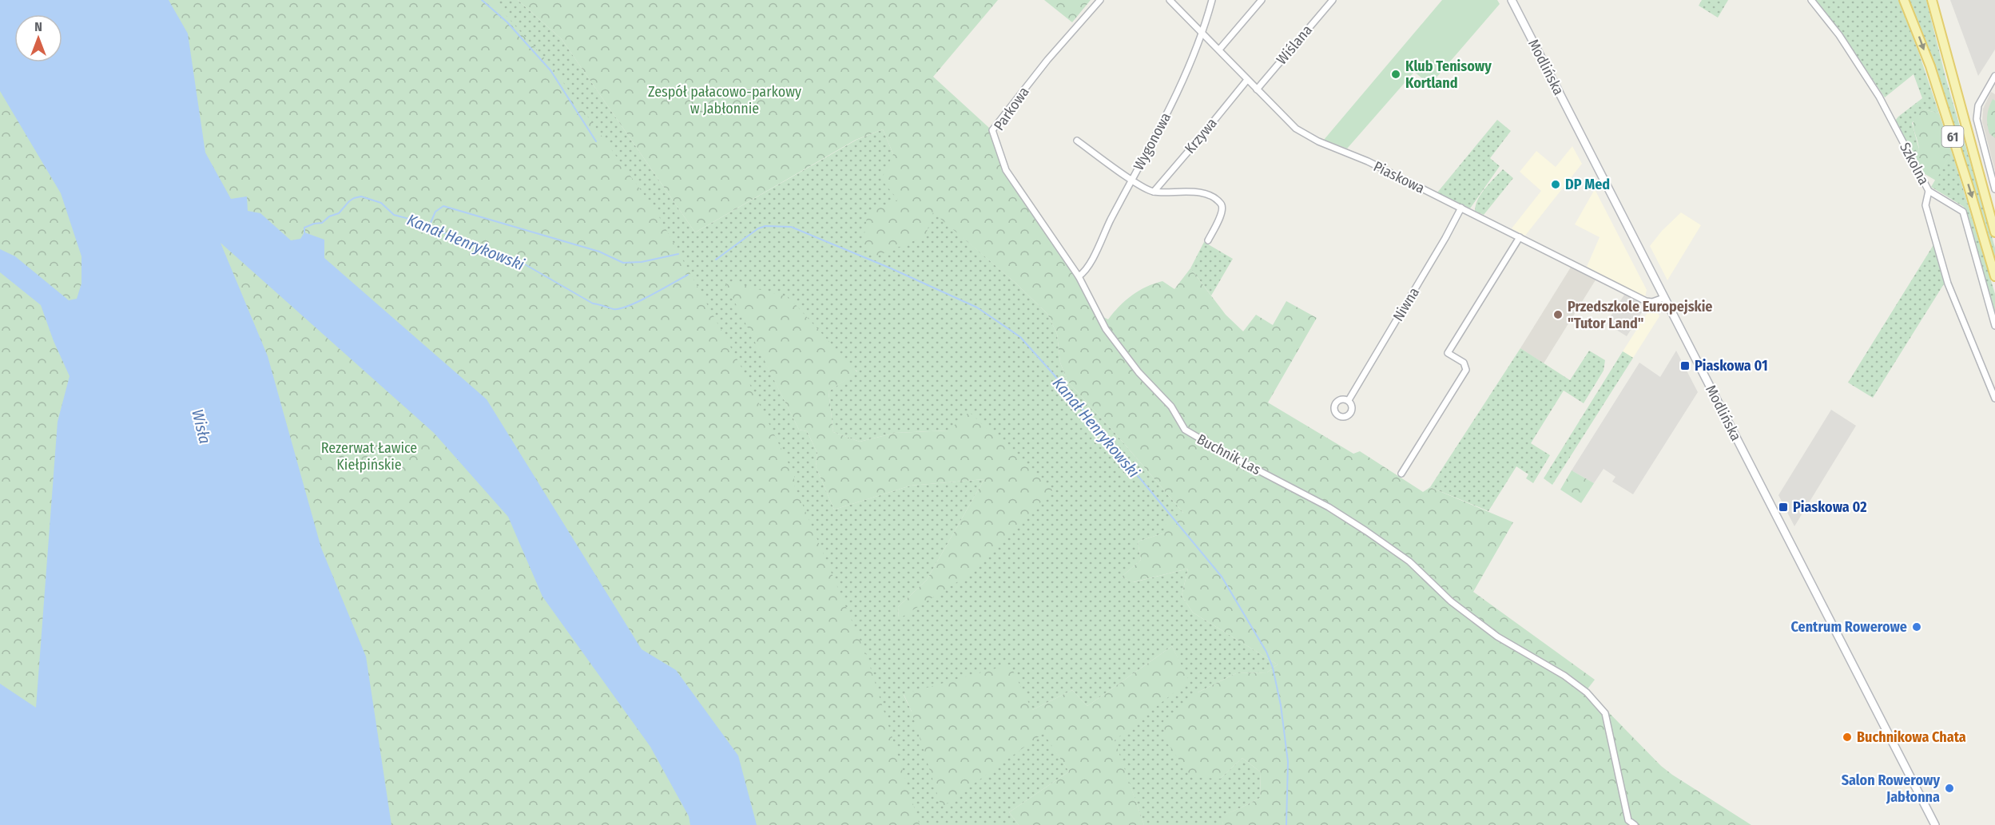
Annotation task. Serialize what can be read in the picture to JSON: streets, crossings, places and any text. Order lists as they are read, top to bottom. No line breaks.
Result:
{"streets":{"main road":["Modlińska","61"],"street":["Wiślana","Parkowa","Krzywa","Wygonowa","Szkolna","Piaskowa","Niwna","Buchnik Las"]},"crossings":[["Wiślana","Piaskowa"],["Modlińska","Piaskowa"],["Parkowa","Wygonowa"],["Parkowa","Buchnik Las"],["Krzywa","Piaskowa"],["Wygonowa","Piaskowa"],["Wygonowa","Buchnik Las"],["Piaskowa","Niwna"]],"water":["Kanał Henrykowski","Wisła"],"parks":["Zespół pałacowo-parkowy w Jabłonnie","Rezerwat Ławice Kiełpińskie"],"places":{"other":["Klub Tenisowy Kortland","DP Med","Przedszkole Europejskie \"Tutor Land\"","Centrum Rowerowe","Buchnikowa Chata","Salon Rowerowy Jabłonna"],"transit":["Piaskowa 01","Piaskowa 02"]},"north":"top"}
